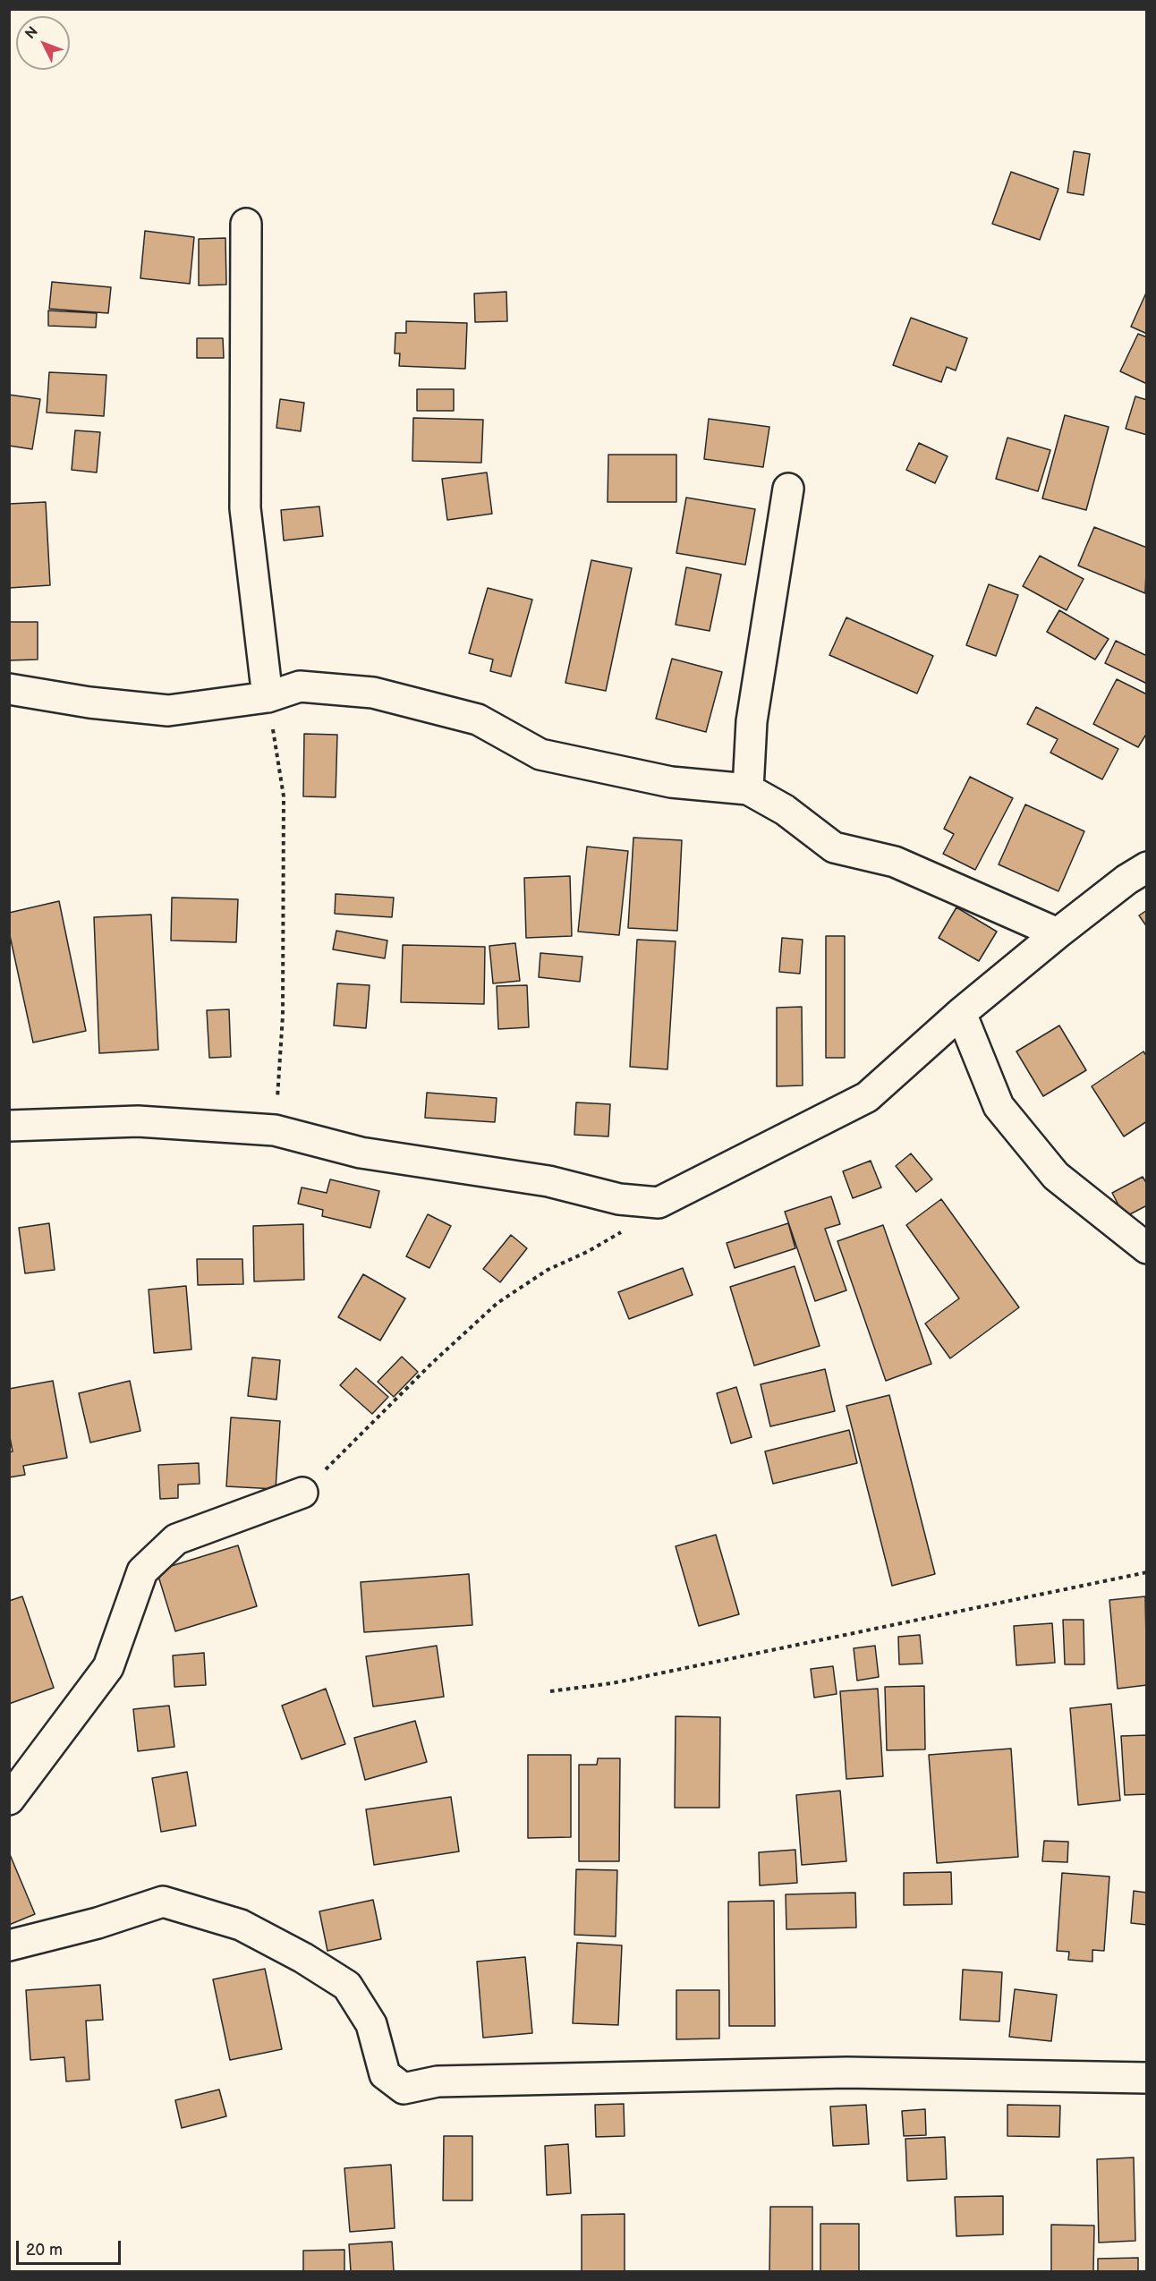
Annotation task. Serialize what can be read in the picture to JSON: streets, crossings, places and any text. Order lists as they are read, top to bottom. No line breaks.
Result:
{"scale_bar":"20 m","north":"top left"}
